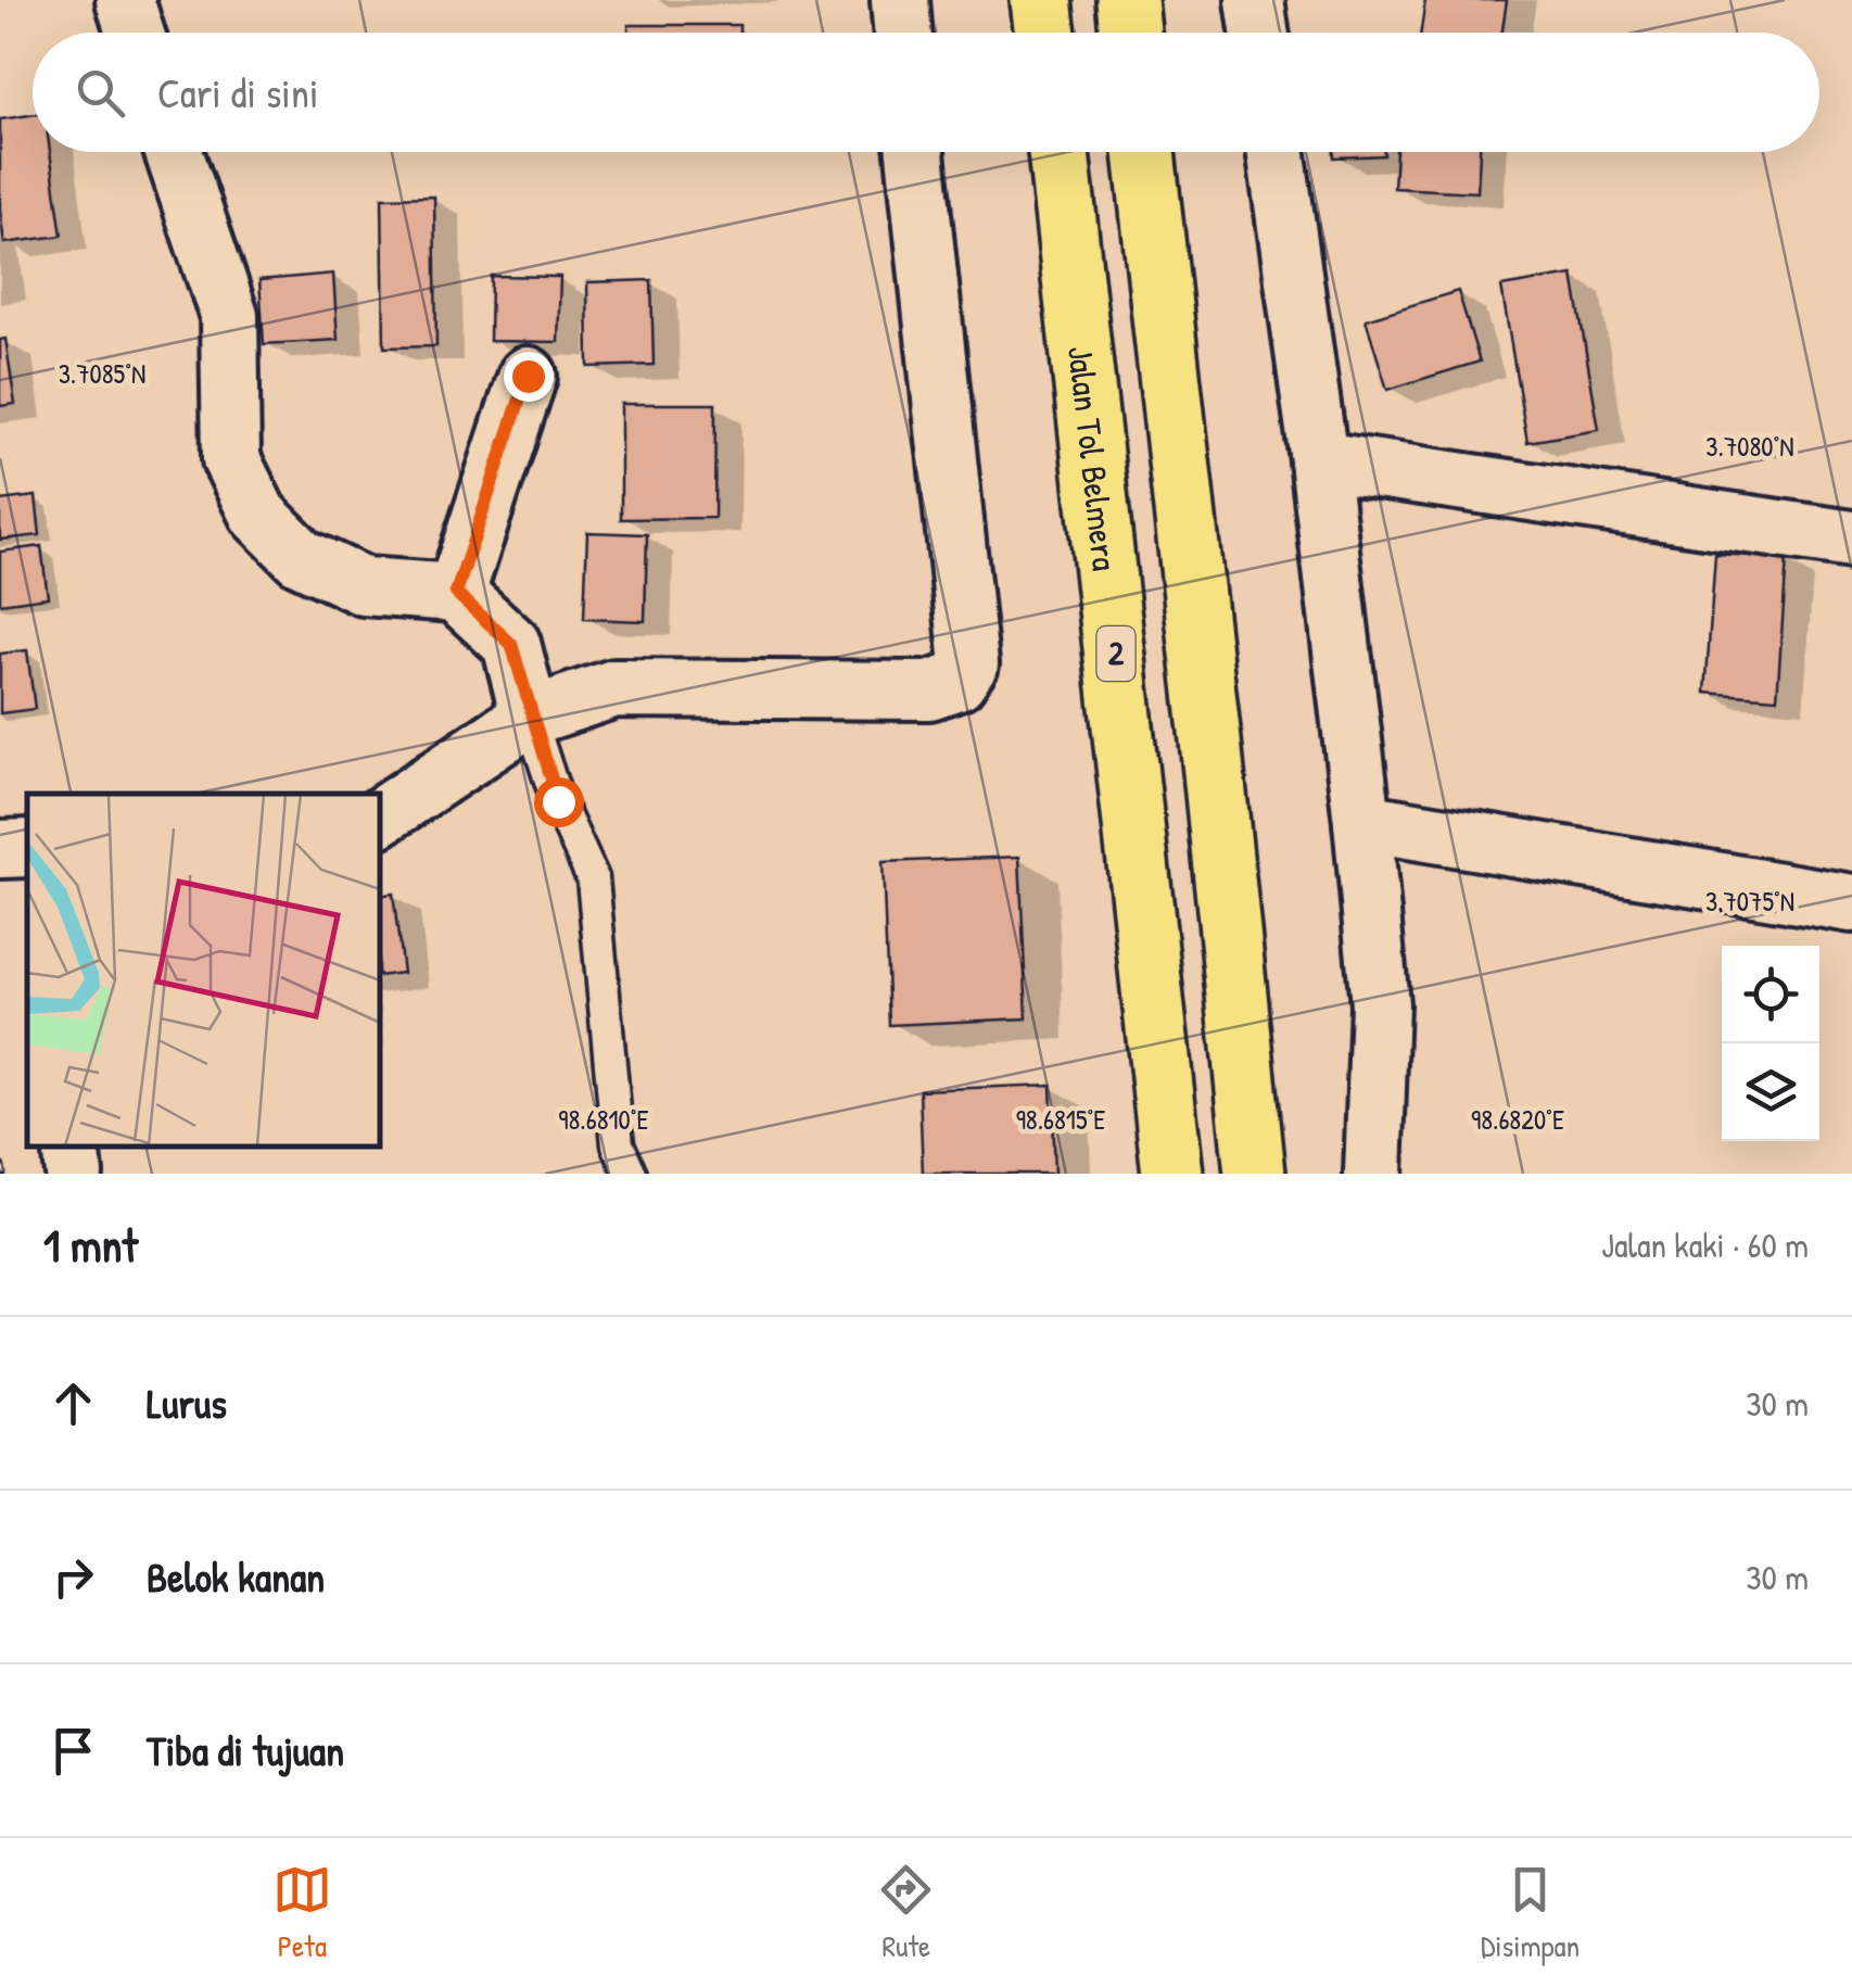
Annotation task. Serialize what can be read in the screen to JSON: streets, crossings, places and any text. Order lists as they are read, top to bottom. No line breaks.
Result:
{"streets":{"highway":["Jalan Tol Belmera","2"]},"page":{"search":"Cari di sini","heading":["1 mnt","Jalan kaki · 60 m"],"list":[["Lurus","30 m"],["Belok kanan","30 m"],"Tiba di tujuan"],"nav":["Peta","Rute","Disimpan"]},"coordinates":["3.7085°N","3.7080°N","3.7075°N","98.6810°E","98.6815°E","98.6820°E"]}
